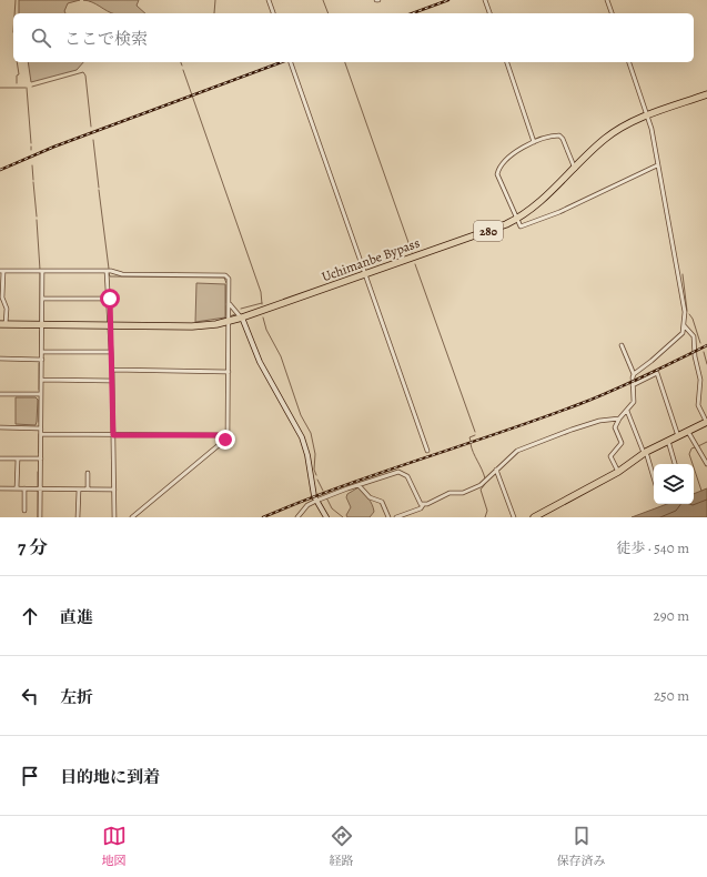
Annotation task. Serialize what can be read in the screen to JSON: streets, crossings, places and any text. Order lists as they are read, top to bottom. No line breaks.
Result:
{"streets":{"highway":["280","Uchimanbe Bypass"]},"page":{"search":"ここで検索","heading":["7 分","徒歩 · 540 m"],"list":[["直進","290 m"],["左折","250 m"],"目的地に到着"],"nav":["地図","経路","保存済み"]}}
